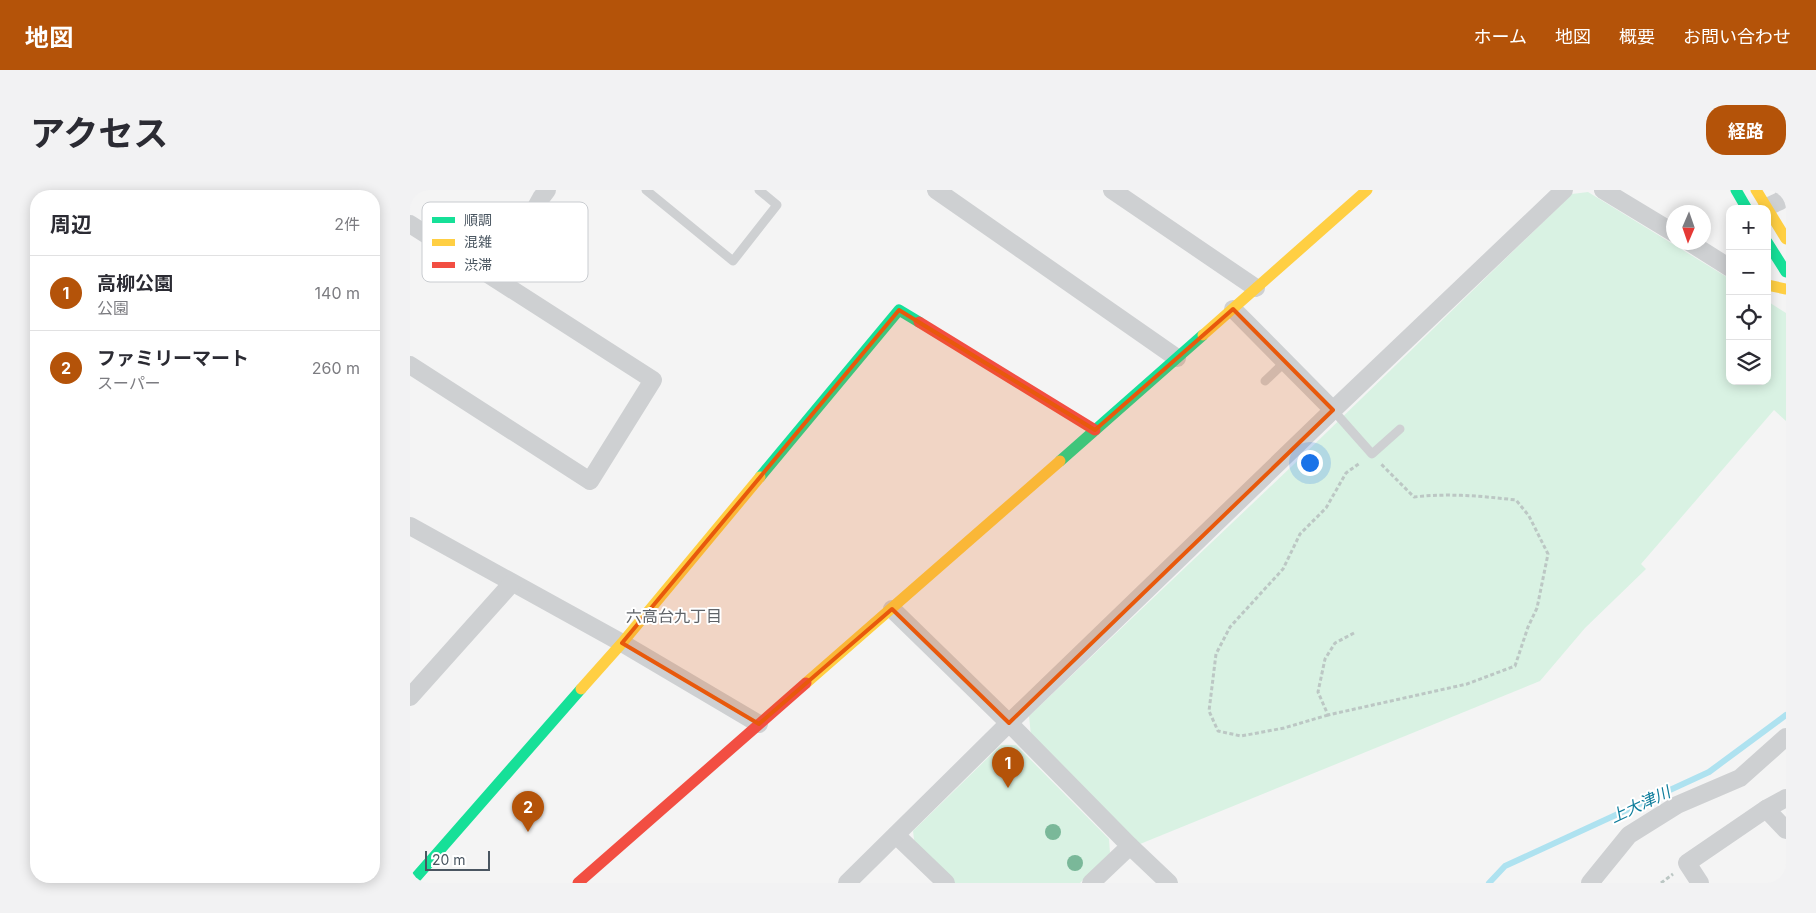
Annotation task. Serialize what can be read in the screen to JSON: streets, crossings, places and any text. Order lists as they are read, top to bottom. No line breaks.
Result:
{"districts":["六高台九丁目"],"water":["上大津川"],"legend":["順調","混雑","渋滞"],"scale_bar":"20 m","north":"bottom","page":{"header":"地図","nav":["ホーム","地図","概要","お問い合わせ"],"title":"アクセス","buttons":"経路","heading":["周辺","2件"],"map_buttons":["+","−"],"list":[{"mark":"1","name":"高柳公園","note":"公園","value":"140 m"},{"mark":"2","name":"ファミリーマート","note":"スーパー","value":"260 m"}],"pins":["1","2"],"scale":"20 m"}}
